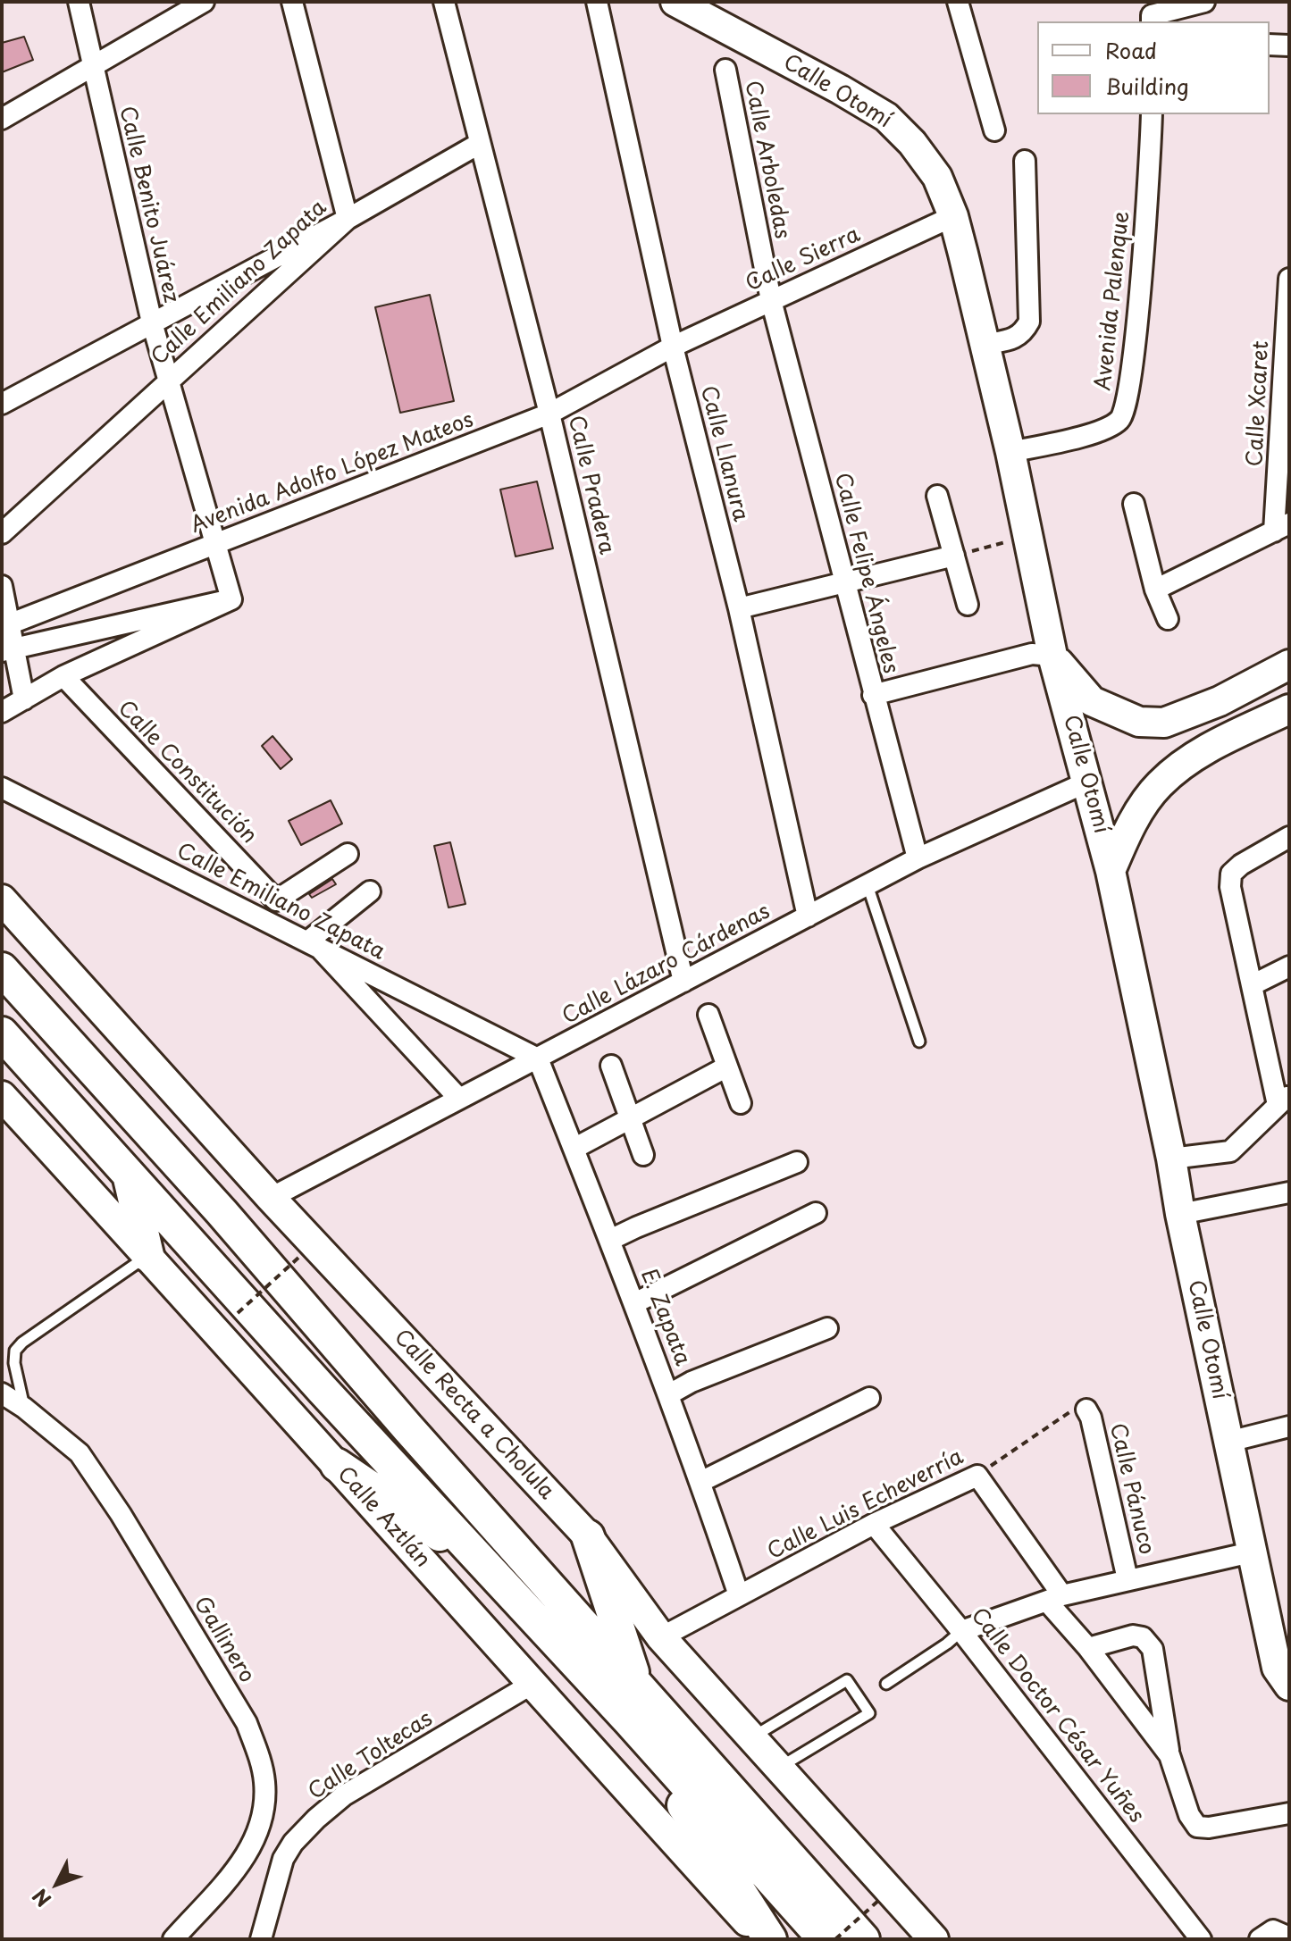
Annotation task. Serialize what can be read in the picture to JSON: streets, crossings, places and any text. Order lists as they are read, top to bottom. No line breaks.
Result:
{"streets":{"main road":["Calle Otomí","Calle Recta a Cholula","Calle Aztlán"],"street":["Calle Arboledas","Calle Benito Juárez","Calle Sierra","Calle Emiliano Zapata","Avenida Palenque","Calle Xcaret","Calle Llanura","Avenida Adolfo López Mateos","Calle Pradera","Calle Felipe Ángeles","Calle Constitución","Calle Lázaro Cárdenas","E. Zapata","Calle Pánuco","Calle Luis Echeverría","Gallinero","Calle Doctor César Yuñes","Calle Toltecas"]},"crossings":[["Calle Otomí","Calle Sierra"],["Calle Otomí","Avenida Palenque"],["Calle Otomí","Calle Lázaro Cárdenas"],["Calle Arboledas","Calle Sierra"],["Calle Arboledas","Calle Felipe Ángeles"],["Calle Benito Juárez","Calle Emiliano Zapata"],["Calle Benito Juárez","Avenida Adolfo López Mateos"],["Calle Sierra","Calle Llanura"],["Calle Sierra","Avenida Adolfo López Mateos"],["Calle Sierra","Calle Felipe Ángeles"],["Calle Emiliano Zapata","Calle Lázaro Cárdenas"],["Calle Emiliano Zapata","E. Zapata"],["Calle Llanura","Avenida Adolfo López Mateos"],["Calle Llanura","Calle Lázaro Cárdenas"],["Avenida Adolfo López Mateos","Calle Pradera"],["Calle Pradera","Calle Lázaro Cárdenas"],["Calle Felipe Ángeles","Calle Lázaro Cárdenas"],["Calle Lázaro Cárdenas","E. Zapata"],["Calle Lázaro Cárdenas","Calle Recta a Cholula"],["E. Zapata","Calle Luis Echeverría"],["Calle Recta a Cholula","Calle Luis Echeverría"],["Calle Pánuco","Calle Luis Echeverría"],["Calle Luis Echeverría","Calle Doctor César Yuñes"],["Calle Aztlán","Calle Toltecas"]],"legend":["Road","Building"],"north":"bottom left"}
